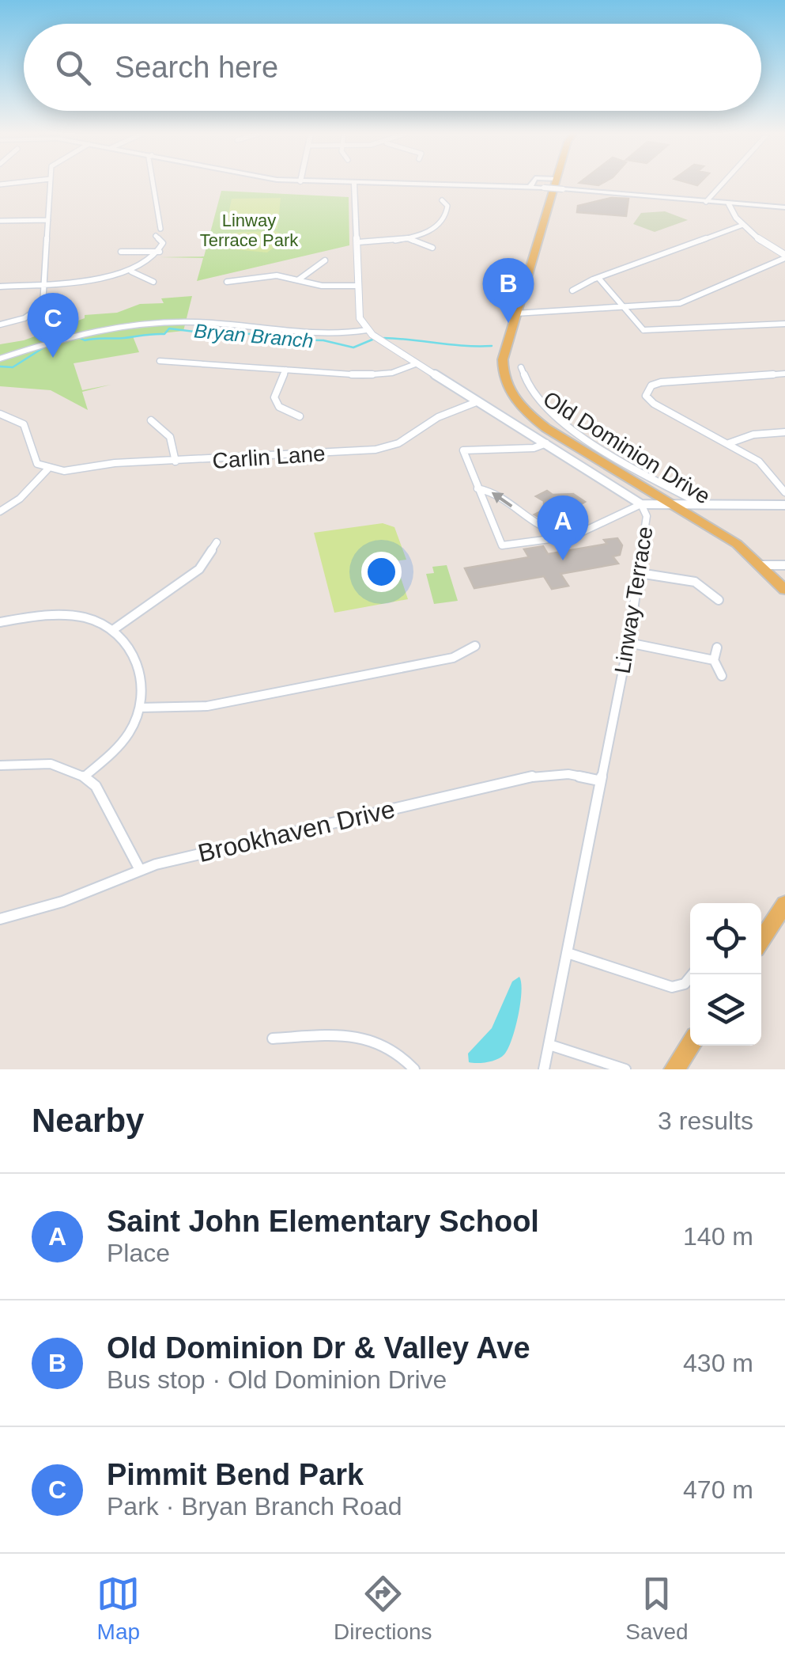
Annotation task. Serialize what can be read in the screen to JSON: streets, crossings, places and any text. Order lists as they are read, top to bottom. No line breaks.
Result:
{"streets":{"main road":["Old Dominion Drive"],"street":["Carlin Lane","Linway Terrace","Brookhaven Drive"]},"crossings":[["Carlin Lane","Linway Terrace"],["Linway Terrace","Brookhaven Drive"]],"water":["Bryan Branch"],"parks":["Linway Terrace Park"],"page":{"search":"Search here","pins":["B","C","A"],"heading":["Nearby","3 results"],"list":[{"mark":"A","name":"Saint John Elementary School","note":"Place","value":"140 m"},{"mark":"B","name":"Old Dominion Dr & Valley Ave","note":"Bus stop · Old Dominion Drive","value":"430 m"},{"mark":"C","name":"Pimmit Bend Park","note":"Park · Bryan Branch Road","value":"470 m"}],"nav":["Map","Directions","Saved"]}}
